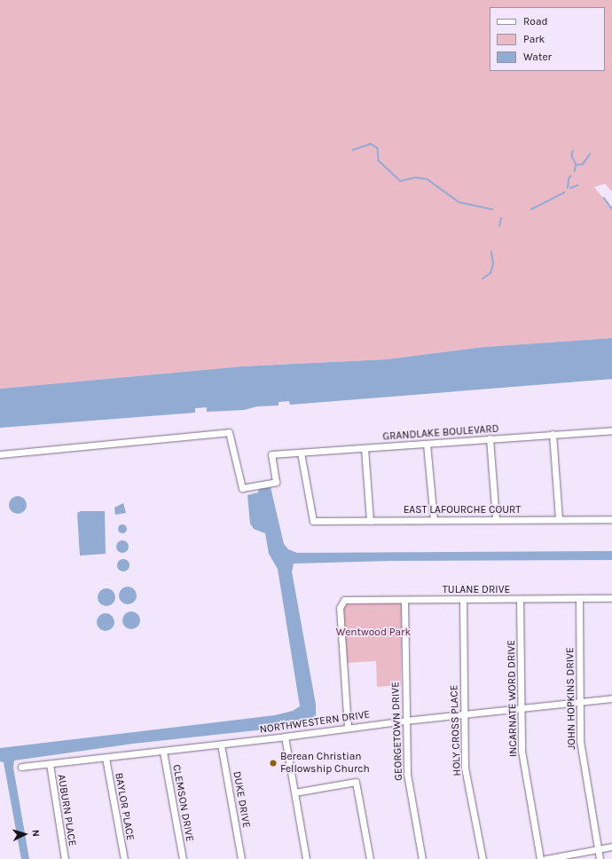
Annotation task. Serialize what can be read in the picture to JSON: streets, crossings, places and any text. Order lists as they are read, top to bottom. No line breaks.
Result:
{"streets":{"street":["GRANDLAKE BOULEVARD","EAST LAFOURCHE COURT","TULANE DRIVE","INCARNATE WORD DRIVE","JOHN HOPKINS DRIVE","NORTHWESTERN DRIVE","HOLY CROSS PLACE","GEORGETOWN DRIVE","DUKE DRIVE","CLEMSON DRIVE","BAYLOR PLACE","AUBURN PLACE"]},"crossings":[["GRANDLAKE BOULEVARD","EAST LAFOURCHE COURT"],["TULANE DRIVE","INCARNATE WORD DRIVE"],["TULANE DRIVE","JOHN HOPKINS DRIVE"],["TULANE DRIVE","NORTHWESTERN DRIVE"],["TULANE DRIVE","HOLY CROSS PLACE"],["TULANE DRIVE","GEORGETOWN DRIVE"],["INCARNATE WORD DRIVE","NORTHWESTERN DRIVE"],["JOHN HOPKINS DRIVE","NORTHWESTERN DRIVE"],["NORTHWESTERN DRIVE","HOLY CROSS PLACE"],["NORTHWESTERN DRIVE","GEORGETOWN DRIVE"],["NORTHWESTERN DRIVE","DUKE DRIVE"],["NORTHWESTERN DRIVE","CLEMSON DRIVE"],["NORTHWESTERN DRIVE","BAYLOR PLACE"],["NORTHWESTERN DRIVE","AUBURN PLACE"]],"parks":["Wentwood Park"],"places":["Berean Christian Fellowship Church"],"legend":["Road","Park","Water"],"north":"right"}
